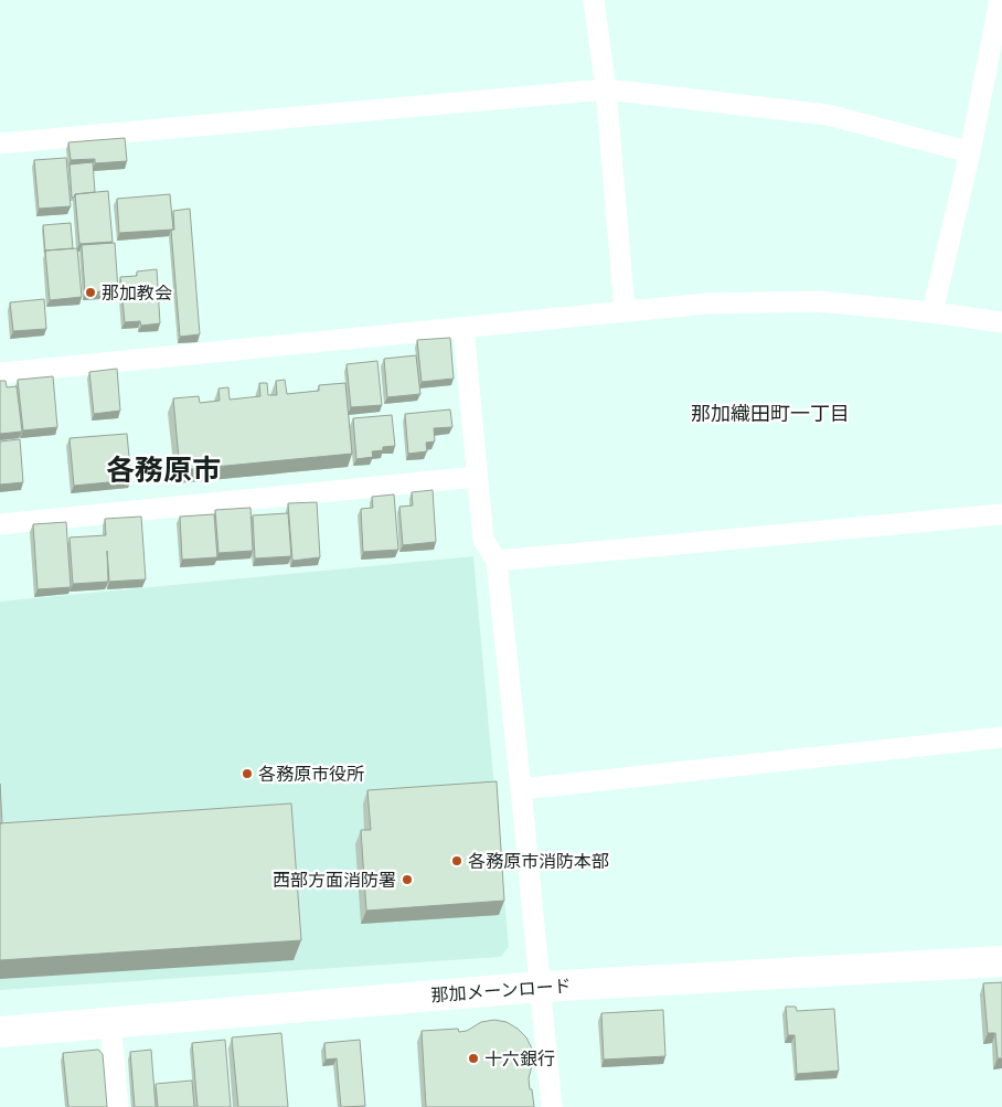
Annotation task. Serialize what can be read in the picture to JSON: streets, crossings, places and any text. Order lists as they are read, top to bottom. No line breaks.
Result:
{"streets":{"street":["那加メーンロード"]},"districts":["那加織田町一丁目","各務原市"],"places":["那加教会","各務原市役所","各務原市消防本部","西部方面消防署","十六銀行"]}
